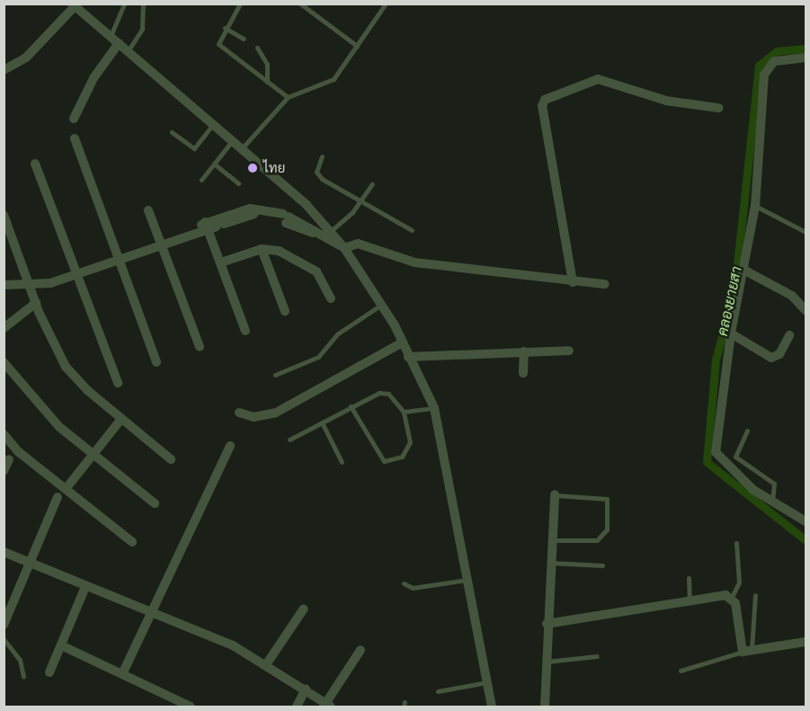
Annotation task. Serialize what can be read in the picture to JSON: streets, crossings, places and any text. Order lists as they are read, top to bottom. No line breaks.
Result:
{"water":["คลองยายสา"],"places":["ไทย"]}
